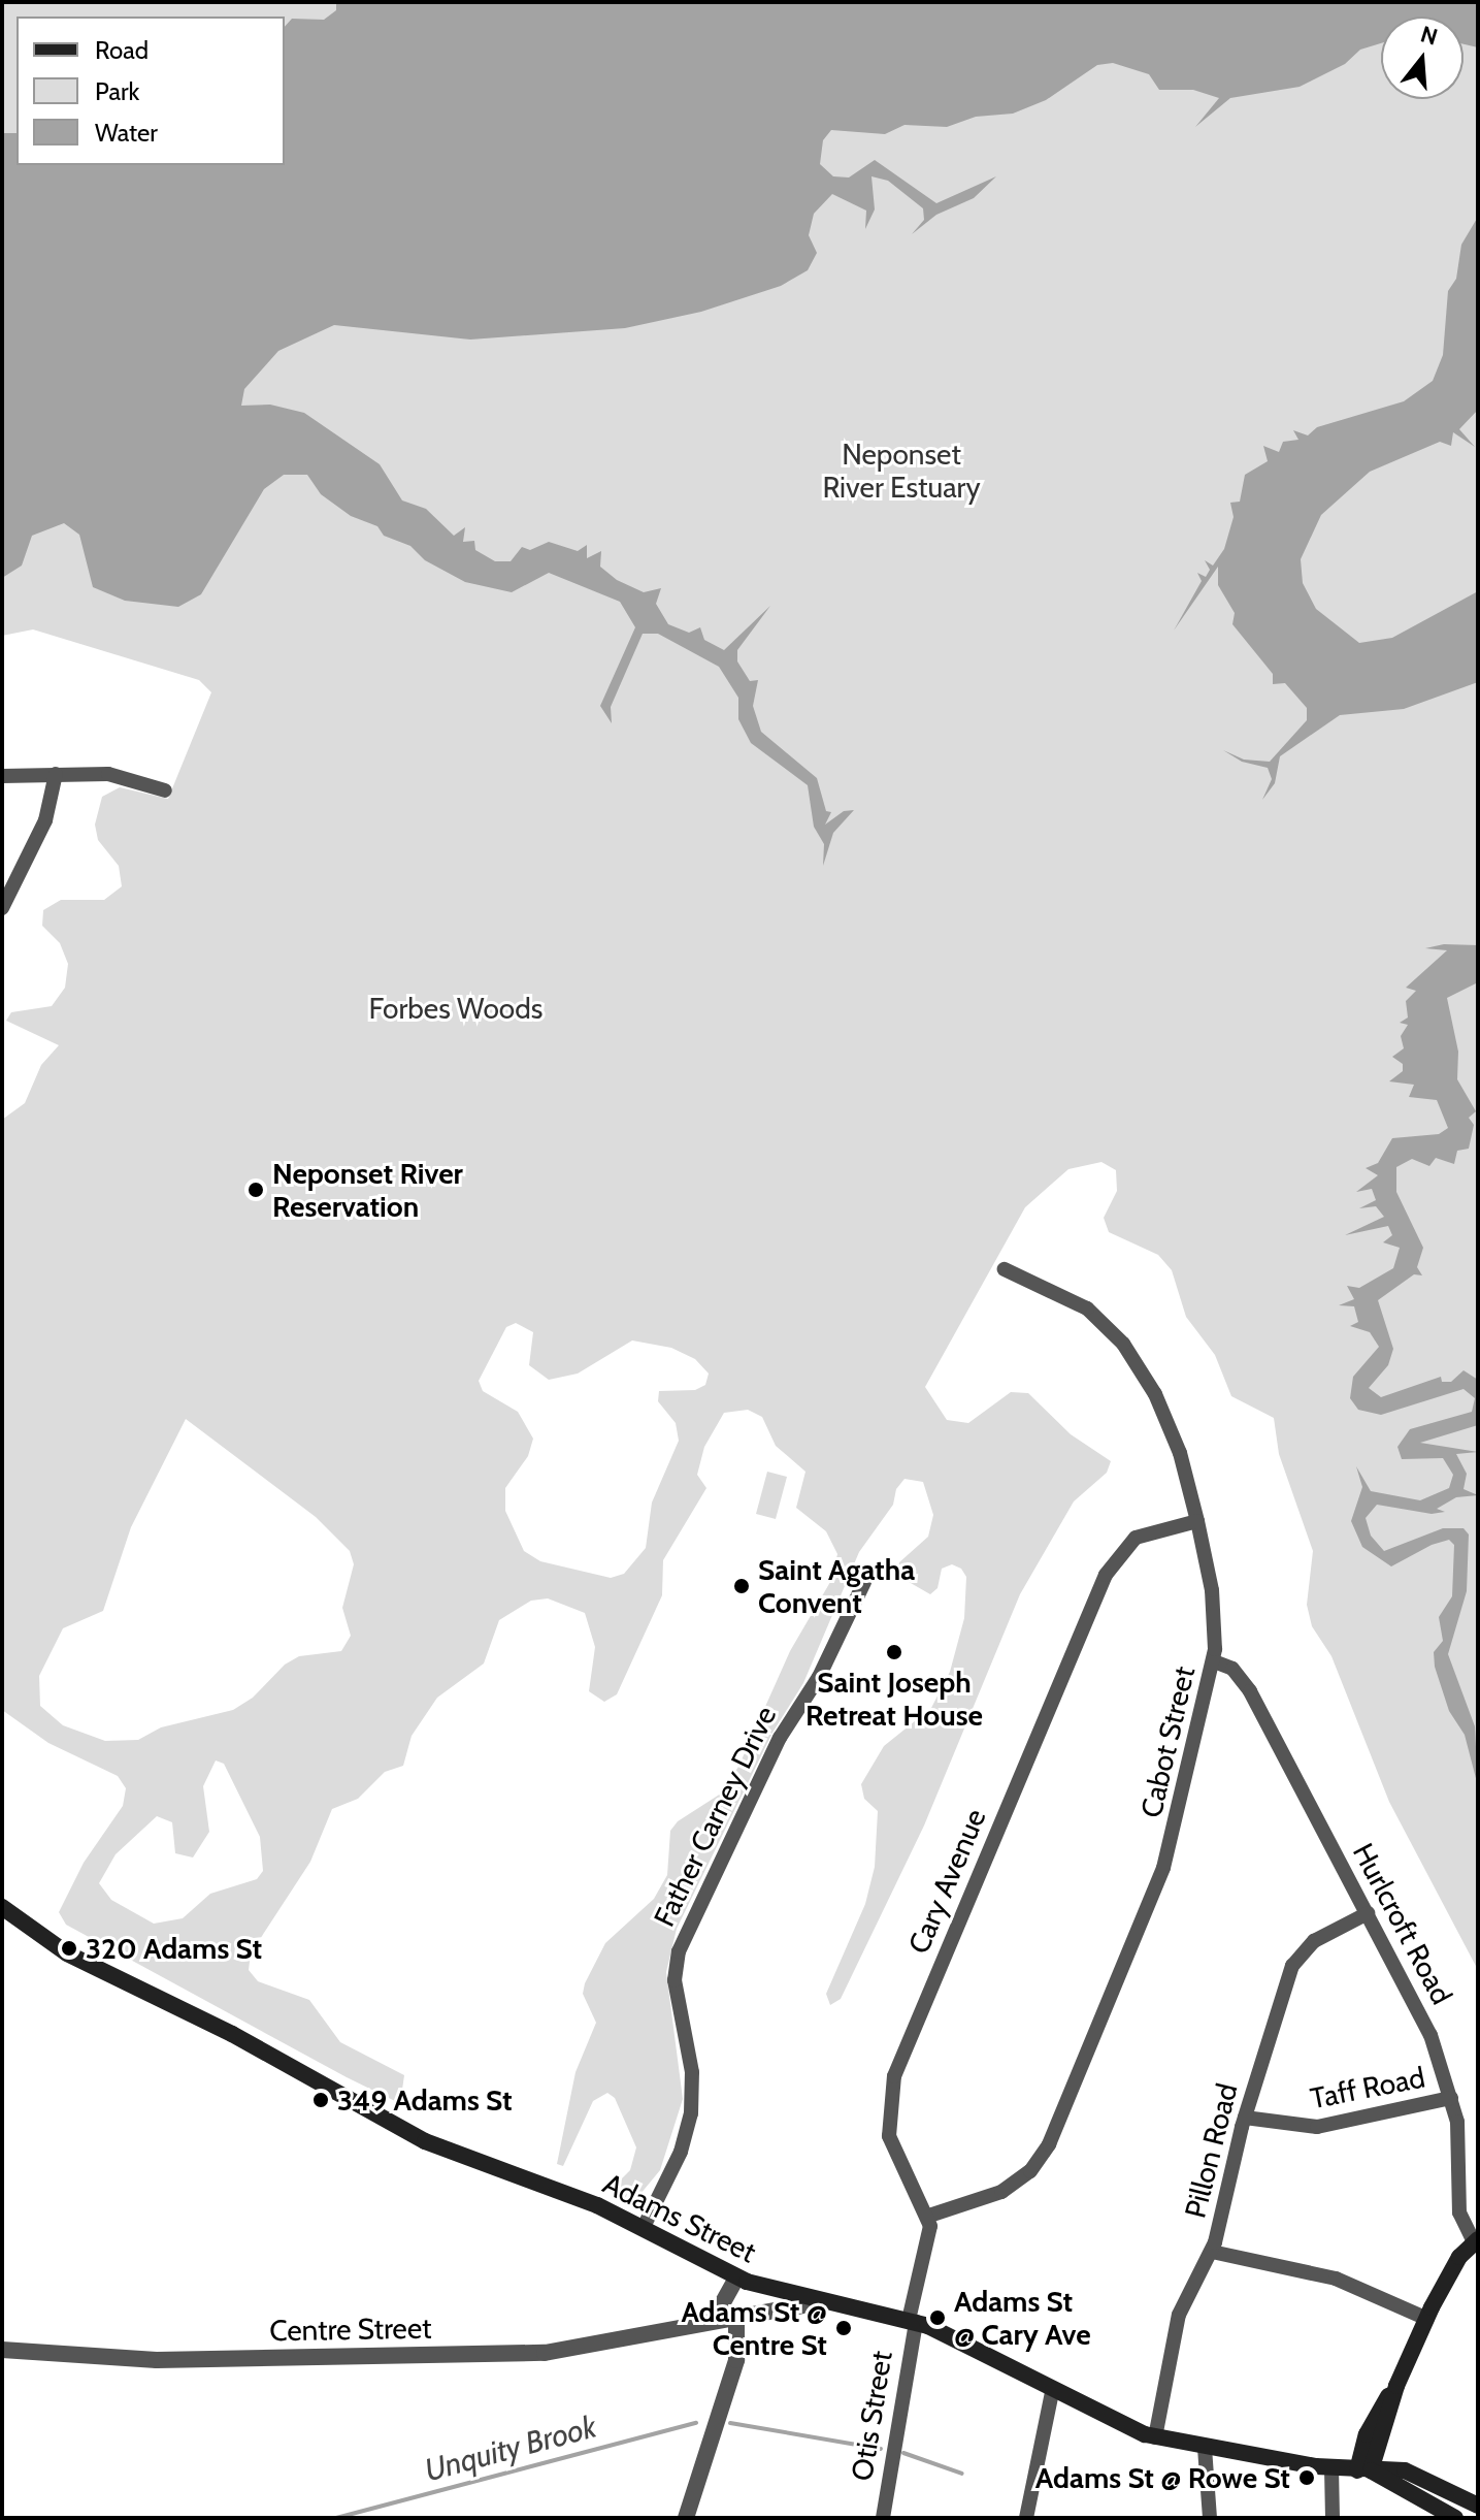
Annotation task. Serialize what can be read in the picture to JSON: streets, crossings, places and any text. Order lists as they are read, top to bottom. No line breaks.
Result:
{"streets":{"main road":["Adams Street"],"street":["Cabot Street","Father Carney Drive","Cary Avenue","Hurlcroft Road","Taff Road","Pillon Road","Centre Street","Otis Street"]},"crossings":[["Cabot Street","Cary Avenue"],["Cabot Street","Hurlcroft Road"],["Father Carney Drive","Adams Street"],["Hurlcroft Road","Taff Road"],["Hurlcroft Road","Pillon Road"],["Taff Road","Pillon Road"],["Pillon Road","Adams Street"],["Adams Street","Centre Street"],["Adams Street","Otis Street"]],"water":["Unquity Brook"],"parks":["Neponset River Estuary","Forbes Woods"],"places":["Neponset River Reservation","Saint Agatha Convent","Saint Joseph Retreat House","320 Adams St","349 Adams St","Adams St @ Cary Ave","Adams St @ Centre St","Adams St @ Rowe St"],"legend":["Road","Park","Water"],"north":"top"}
